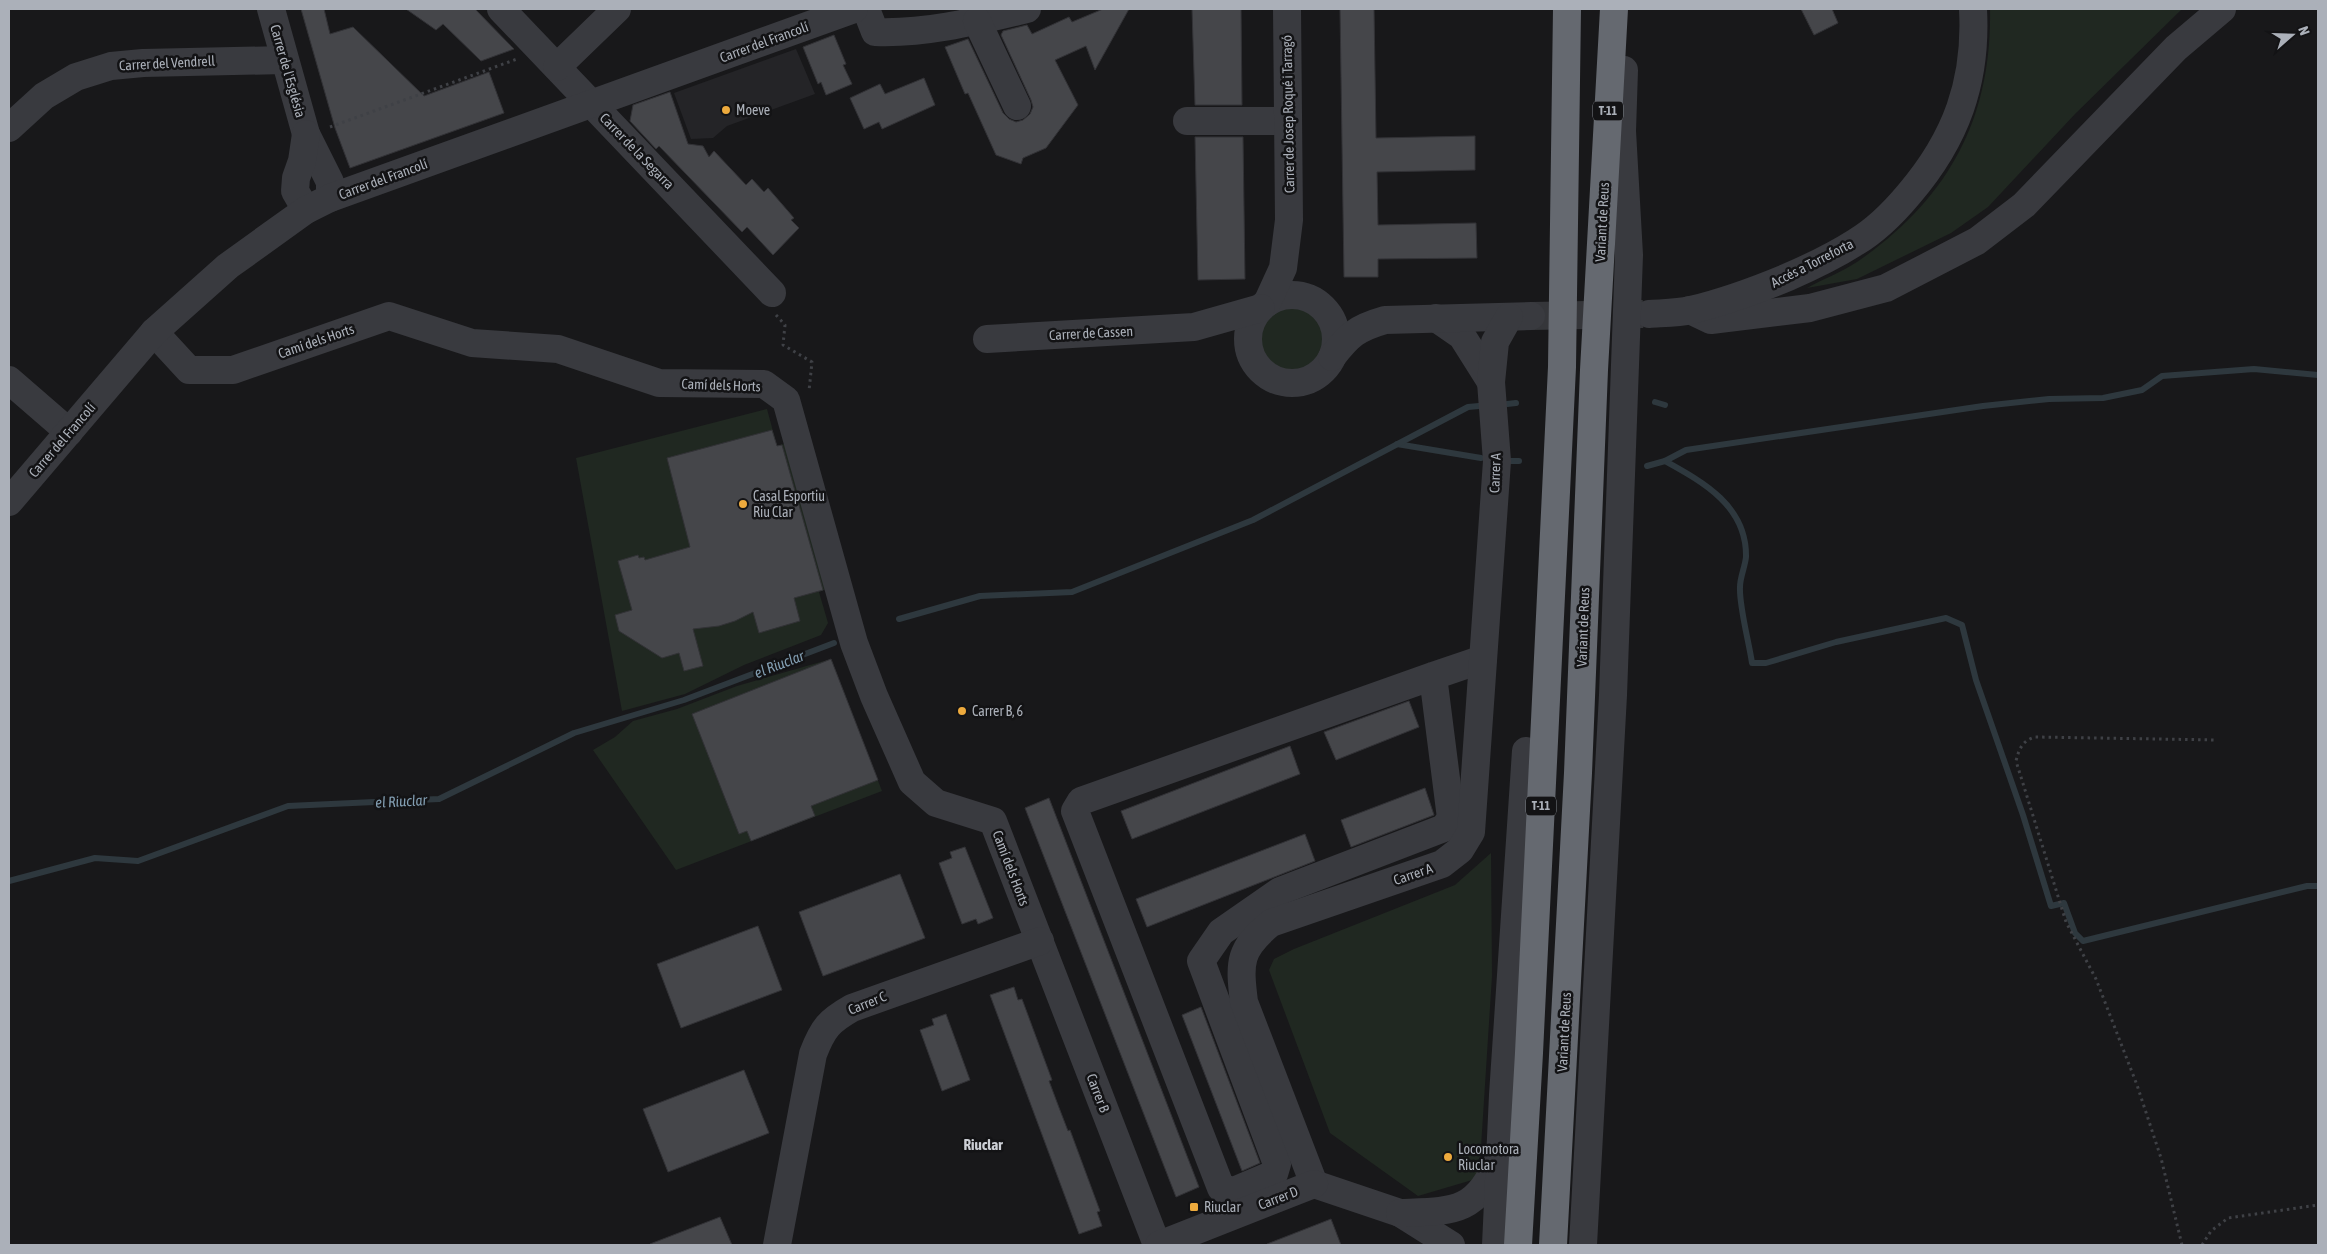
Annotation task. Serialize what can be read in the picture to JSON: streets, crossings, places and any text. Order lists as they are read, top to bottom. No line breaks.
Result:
{"streets":{"highway":["T-11","Variant de Reus"],"street":["Carrer del Francolí","Carrer del Vendrell","Carrer de l'Església","Carrer de Josep Roqué i Tarragó","Carrer de la Segarra","Accés a Torreforta","Carrer de Cassen","Camí dels Horts","Carrer A","Carrer C","Carrer B","Carrer D"]},"crossings":[["Carrer del Francolí","Carrer de l'Església"],["Carrer del Francolí","Carrer de la Segarra"],["Carrer del Francolí","Camí dels Horts"],["Carrer del Vendrell","Carrer de l'Església"],["Carrer de Josep Roqué i Tarragó","Carrer de Cassen"],["Camí dels Horts","Carrer C"],["Camí dels Horts","Carrer B"],["Carrer A","Carrer D"],["Carrer C","Carrer B"],["Carrer B","Carrer D"]],"districts":["Riuclar"],"water":["el Riuclar"],"places":{"other":["Moeve","Casal Esportiu Riu Clar","Carrer B, 6","Locomotora Riuclar"],"transit":["Riuclar"]},"north":"right"}
